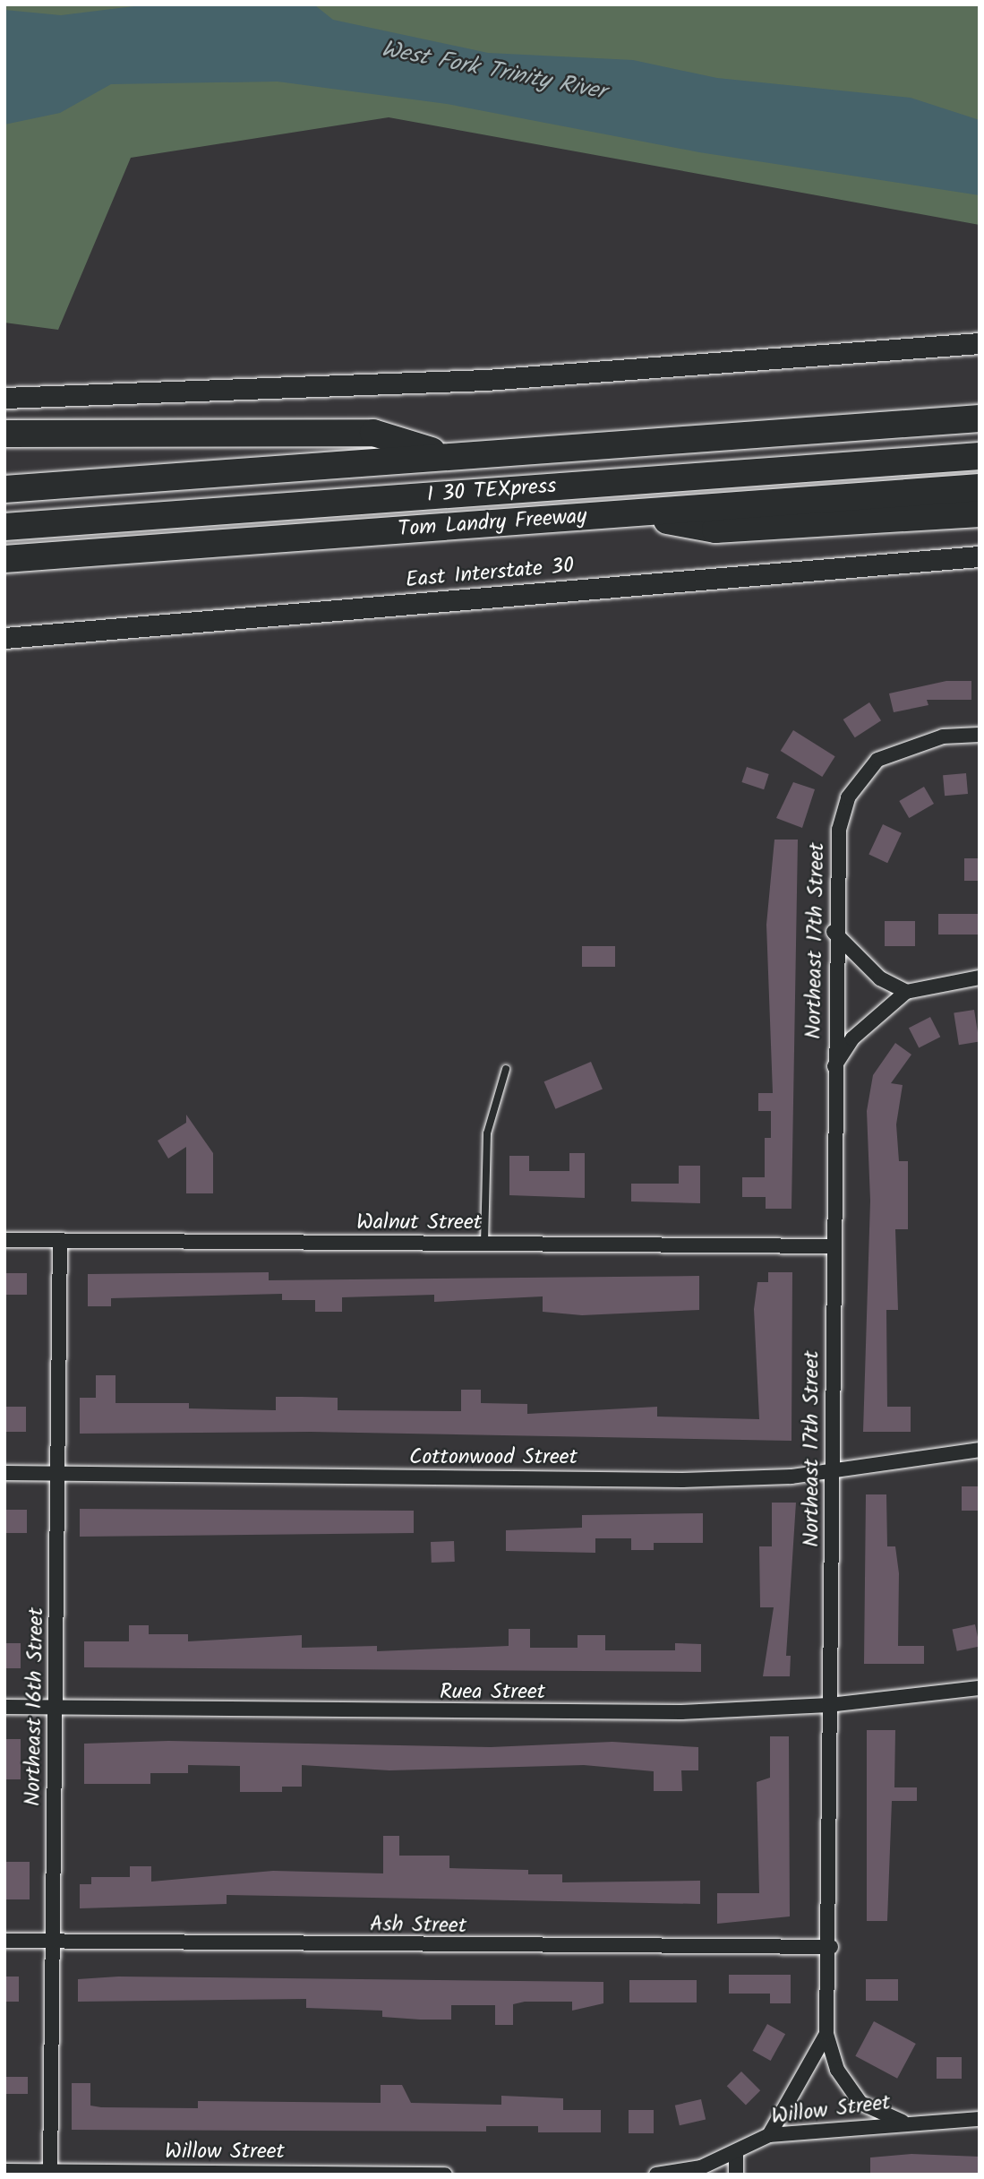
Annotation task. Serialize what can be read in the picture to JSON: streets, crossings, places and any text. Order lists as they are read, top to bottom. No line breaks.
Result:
{"streets":{"highway":["I 30 TEXpress","Tom Landry Freeway"],"main road":["East Interstate 30"],"street":["Northeast 17th Street","Walnut Street","Cottonwood Street","Ruea Street","Northeast 16th Street","Ash Street","Willow Street"]},"crossings":[["Northeast 17th Street","Walnut Street"],["Northeast 17th Street","Cottonwood Street"],["Northeast 17th Street","Ruea Street"],["Northeast 17th Street","Ash Street"],["Northeast 17th Street","Willow Street"],["Walnut Street","Northeast 16th Street"],["Cottonwood Street","Northeast 16th Street"],["Ruea Street","Northeast 16th Street"],["Northeast 16th Street","Ash Street"],["Northeast 16th Street","Willow Street"]],"water":["West Fork Trinity River"]}
